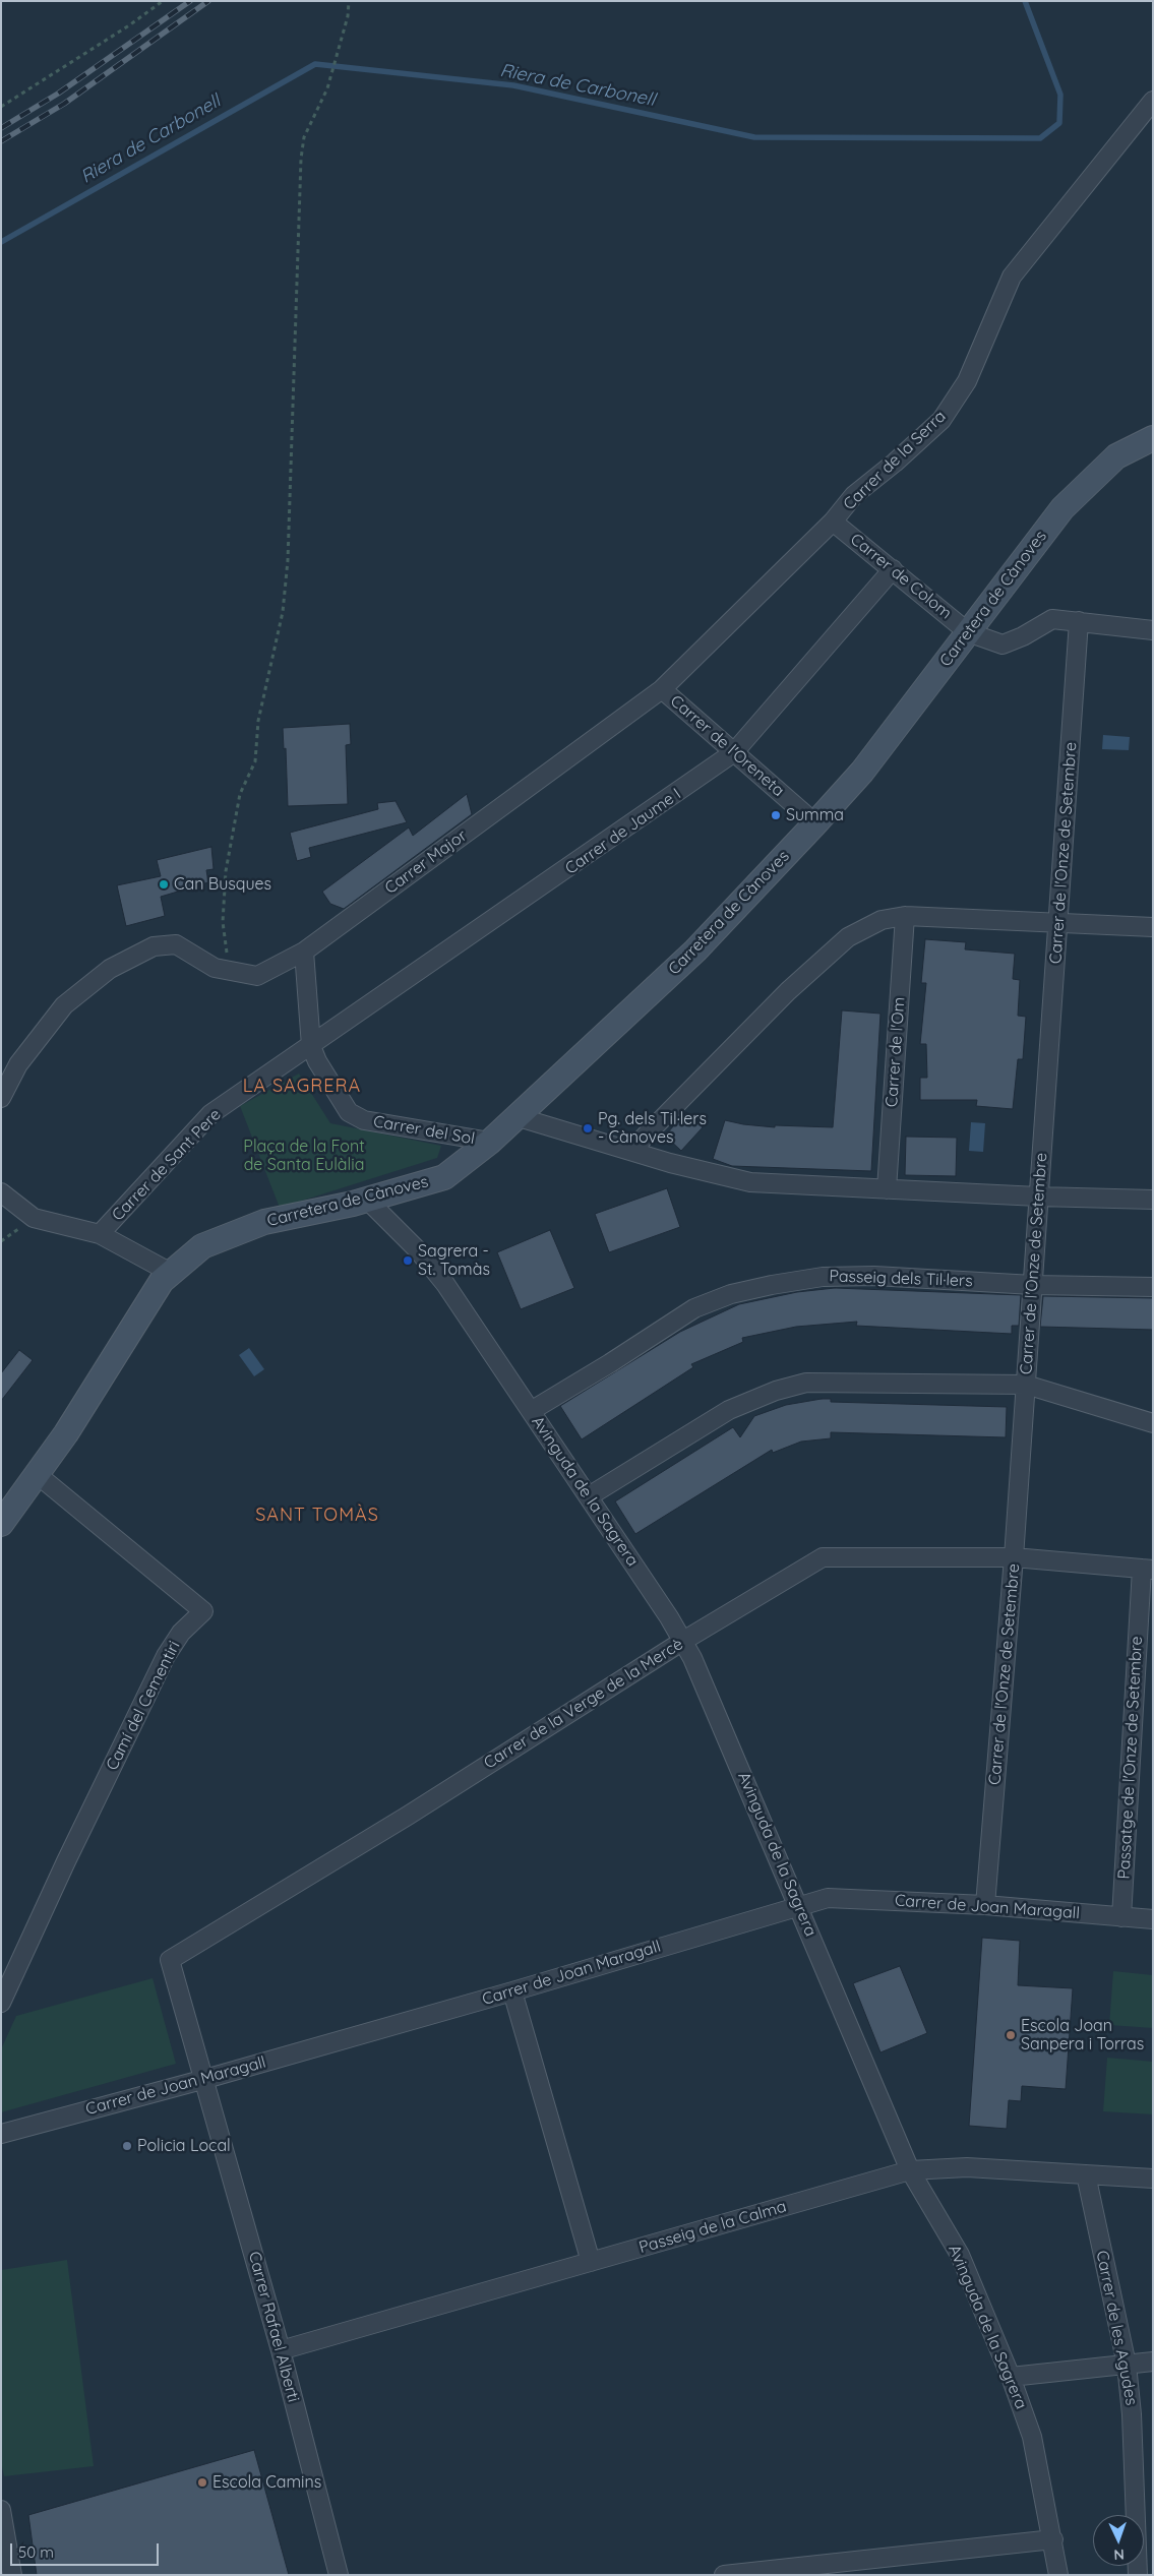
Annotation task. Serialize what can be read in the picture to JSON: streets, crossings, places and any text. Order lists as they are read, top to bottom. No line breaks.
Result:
{"streets":{"street":["Carrer de la Serra","Carrer de Colom","Carretera de Cànoves","Carrer de l'Oreneta","Carrer de Jaume I","Carrer de l'Onze de Setembre","Carrer Major","Carrer de l'Om","Carrer del Sol","Carrer de Sant Pere","Passeig dels Til·lers","Avinguda de la Sagrera","Carrer de la Verge de la Mercè","Camí del Cementiri","Passatge de l'Onze de Setembre","Carrer de Joan Maragall","Passeig de la Calma","Carrer Rafael Alberti","Carrer de les Agudes"]},"crossings":[["Carrer de la Serra","Carrer de Colom"],["Carrer de la Serra","Carrer de l'Oreneta"],["Carrer de la Serra","Carrer Major"],["Carrer de Colom","Carretera de Cànoves"],["Carrer de Colom","Carrer de Jaume I"],["Carretera de Cànoves","Carrer de l'Oreneta"],["Carretera de Cànoves","Carrer del Sol"],["Carretera de Cànoves","Avinguda de la Sagrera"],["Carretera de Cànoves","Camí del Cementiri"],["Carrer de l'Oreneta","Carrer de Jaume I"],["Carrer de l'Oreneta","Carrer Major"],["Carrer de Jaume I","Carrer del Sol"],["Carrer de Jaume I","Carrer de Sant Pere"],["Carrer de l'Onze de Setembre","Passeig dels Til·lers"],["Carrer de l'Onze de Setembre","Carrer de la Verge de la Mercè"],["Carrer de l'Onze de Setembre","Carrer de Joan Maragall"],["Carrer Major","Carrer del Sol"],["Carrer del Sol","Carrer de Sant Pere"],["Passeig dels Til·lers","Avinguda de la Sagrera"],["Avinguda de la Sagrera","Carrer de la Verge de la Mercè"],["Avinguda de la Sagrera","Carrer de Joan Maragall"],["Avinguda de la Sagrera","Passeig de la Calma"],["Carrer de la Verge de la Mercè","Passatge de l'Onze de Setembre"],["Carrer de la Verge de la Mercè","Carrer de Joan Maragall"],["Carrer de la Verge de la Mercè","Carrer Rafael Alberti"],["Passatge de l'Onze de Setembre","Carrer de Joan Maragall"],["Carrer de Joan Maragall","Carrer Rafael Alberti"],["Passeig de la Calma","Carrer Rafael Alberti"],["Passeig de la Calma","Carrer de les Agudes"]],"districts":["LA SAGRERA","SANT TOMÀS"],"water":["Riera de Carbonell"],"parks":["Plaça de la Font de Santa Eulàlia"],"places":["Summa","Can Busques","Pg. dels Til·lers - Cànoves","Sagrera - St. Tomàs","Escola Joan Sanpera i Torras","Policia Local","Escola Camins"],"scale_bar":"50 m","north":"bottom"}
